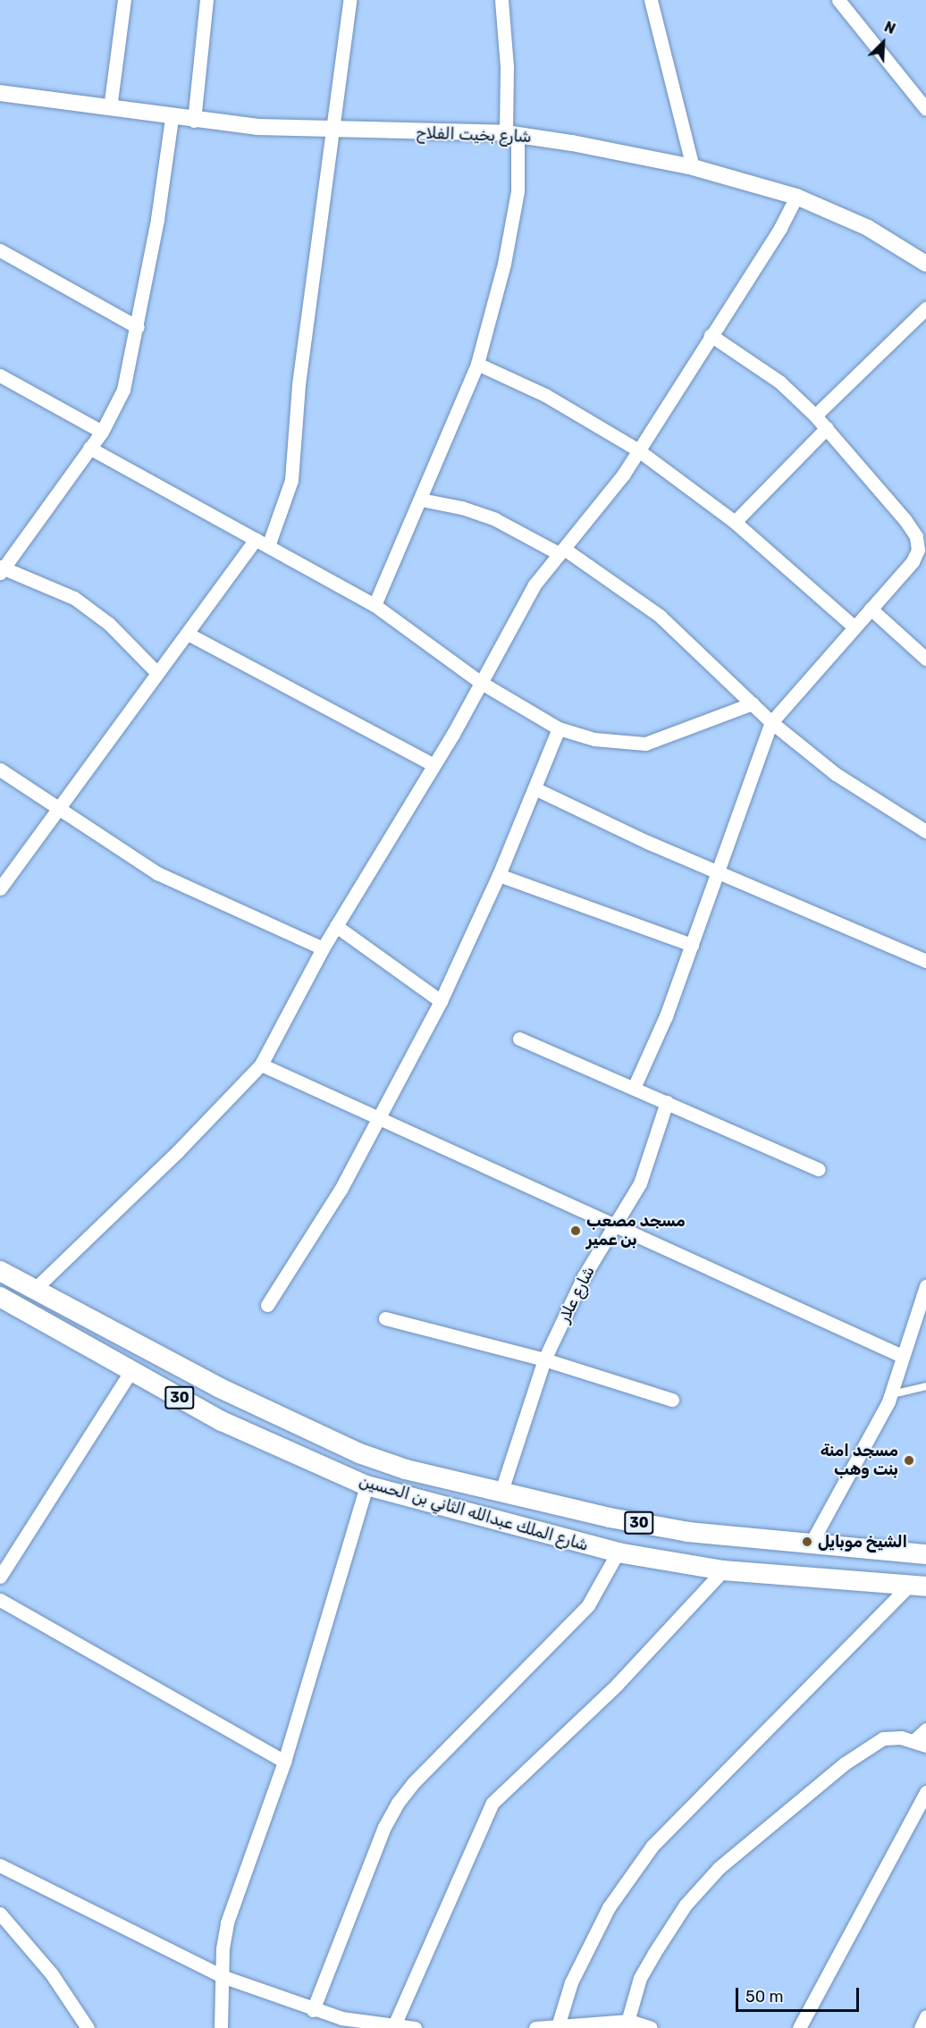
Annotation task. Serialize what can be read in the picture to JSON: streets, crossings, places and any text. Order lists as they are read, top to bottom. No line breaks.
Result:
{"streets":{"main road":["30","شارع الملك عبدالله الثاني بن الحسين"],"street":["شارع بخيت الفلاح","شارع علار"]},"crossings":[["شارع علار","شارع الملك عبدالله الثاني بن الحسين"]],"places":["مسجد مصعب بن عمير","مسجد امنة بنت وهب","الشيخ موبايل"],"scale_bar":"50 m","north":"top right"}
